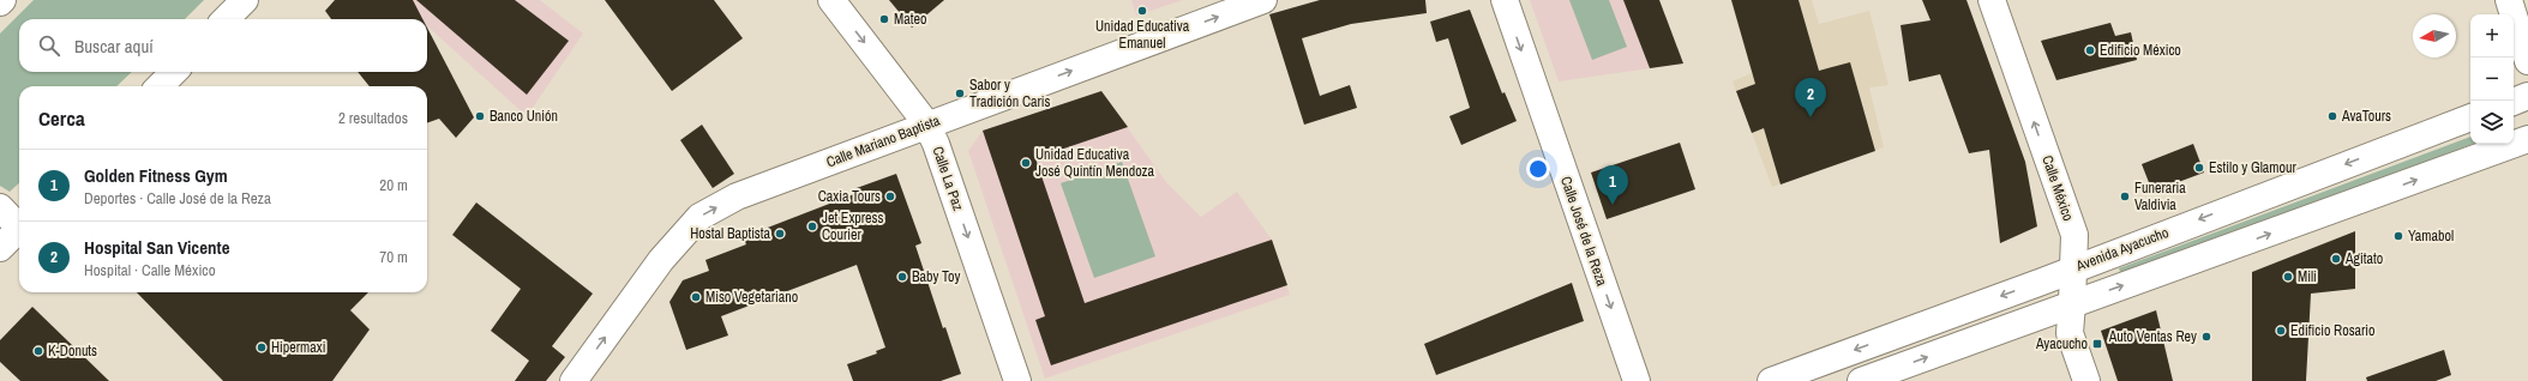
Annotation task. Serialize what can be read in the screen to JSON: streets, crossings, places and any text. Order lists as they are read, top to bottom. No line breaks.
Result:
{"streets":{"main road":["Calle Mariano Baptista","Calle La Paz","Calle México","Calle José de la Reza","Avenida Ayacucho"]},"crossings":[["Calle Mariano Baptista","Calle La Paz"],["Calle México","Avenida Ayacucho"]],"one_way":["Calle Mariano Baptista","Calle La Paz","Calle México","Calle José de la Reza"],"places":{"other":["Unidad Educativa Emanuel","Mateo","Edificio México","Sabor y Tradición Caris","Banco Unión","AvaTours","Unidad Educativa José Quintín Mendoza","Estilo y Glamour","Caxia Tours","Funeraria Valdivia","Jet Express Courier","Hostal Baptista","Yamabol","Agitato","Baby Toy","Mili","Miso Vegetariano","Edificio Rosario","Auto Ventas Rey","Hipermaxi","K-Donuts"],"transit":["Ayacucho"]},"north":"left","page":{"map_buttons":["+","−"],"search":"Buscar aquí","pins":["2","1"],"heading":["Cerca","2 resultados"],"list":[{"mark":"1","name":"Golden Fitness Gym","note":"Deportes · Calle José de la Reza","value":"20 m"},{"mark":"2","name":"Hospital San Vicente","note":"Hospital · Calle México","value":"70 m"}]}}
